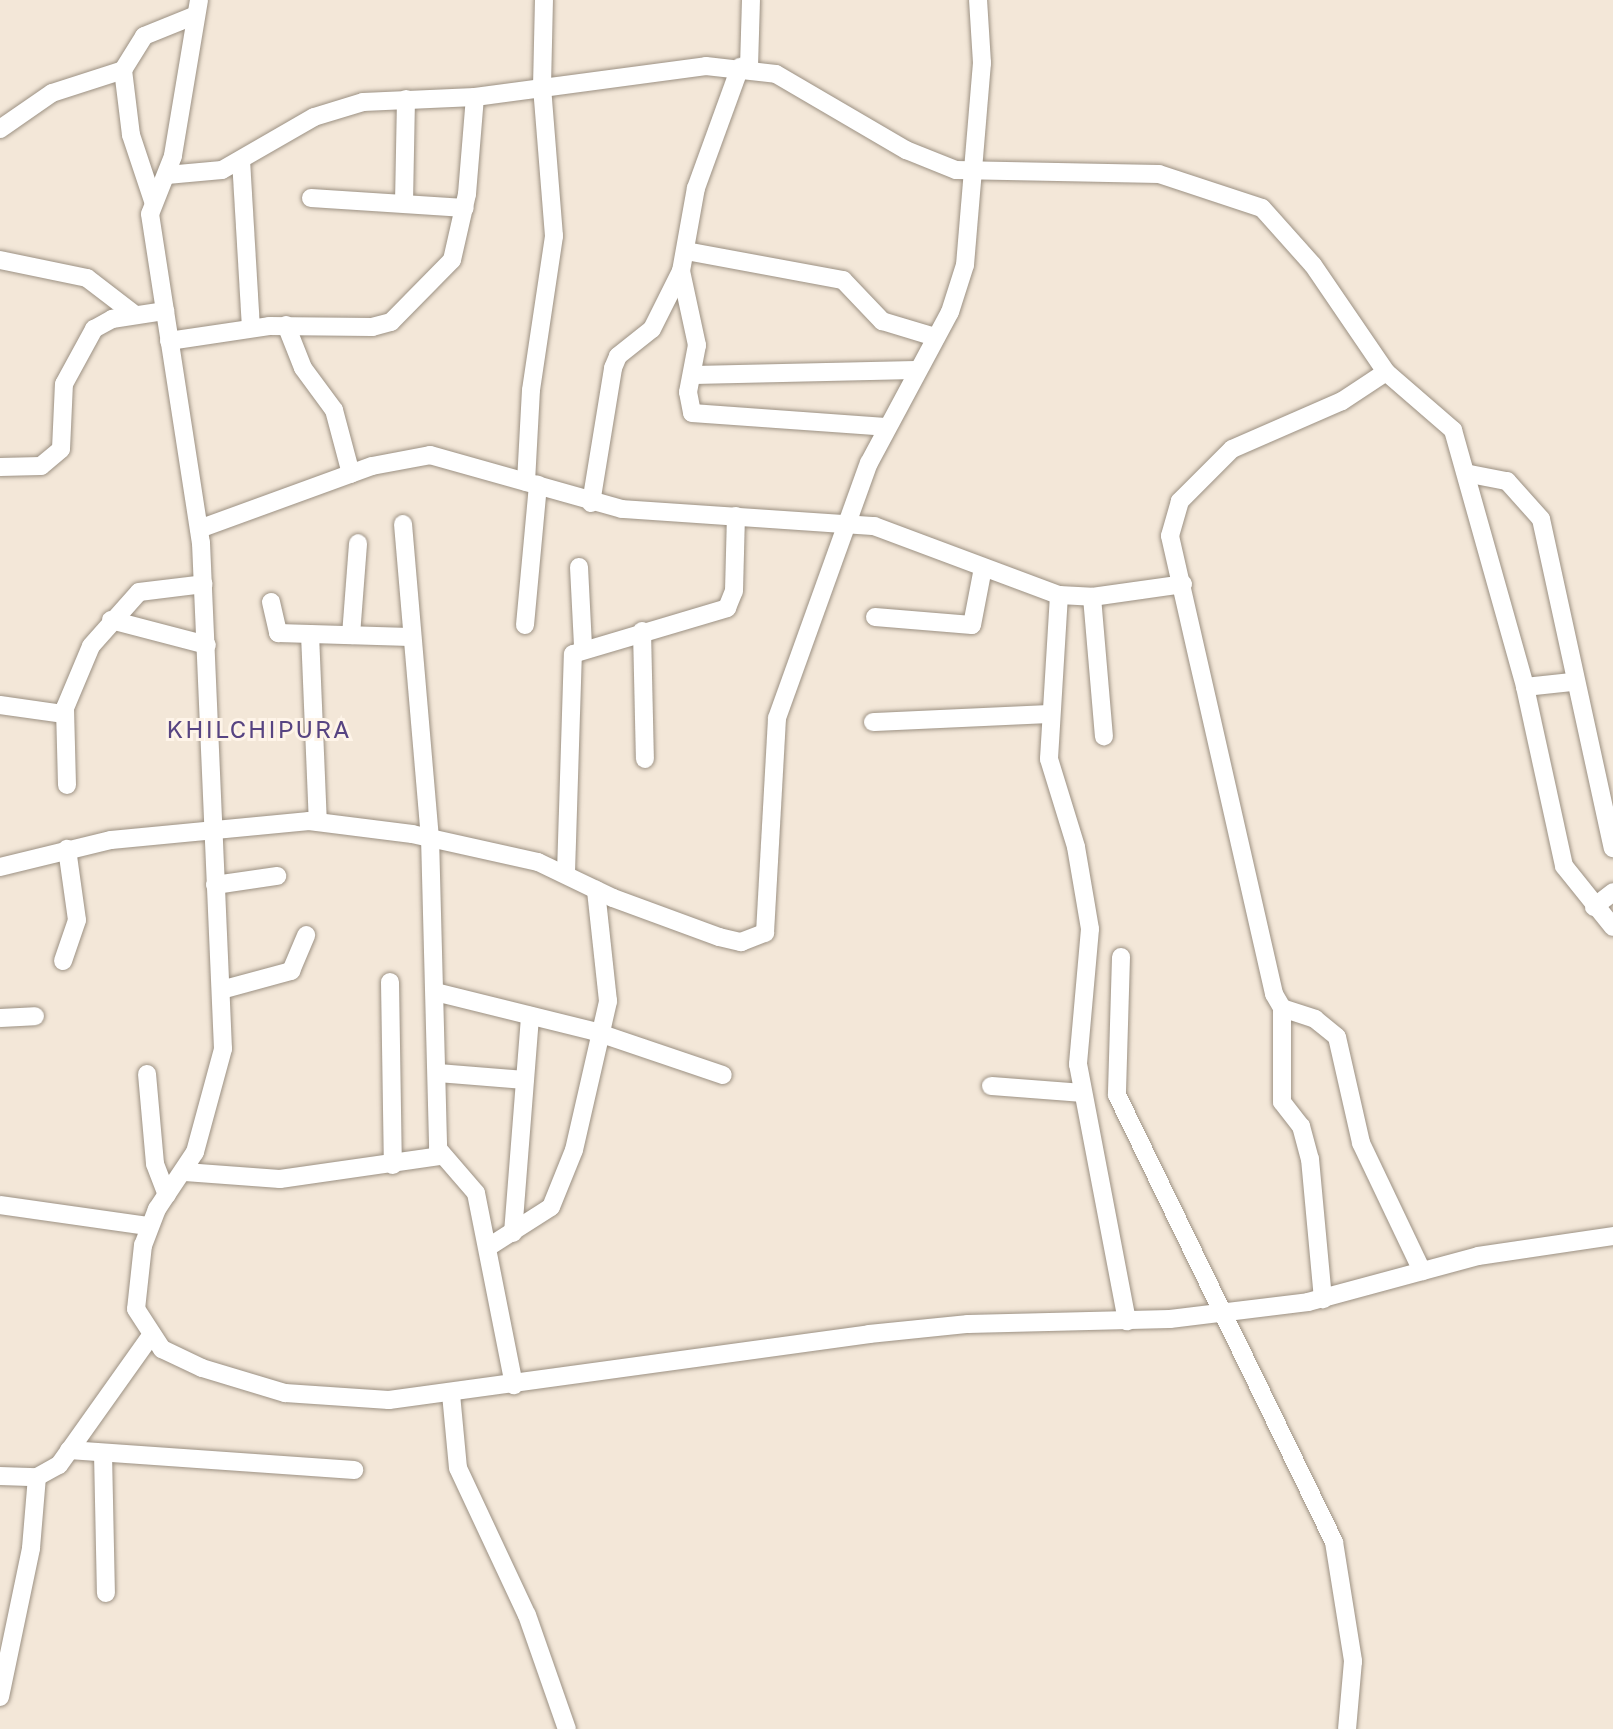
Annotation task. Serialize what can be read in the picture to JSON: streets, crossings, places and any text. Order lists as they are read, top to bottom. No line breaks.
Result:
{"districts":["KHILCHIPURA"]}
